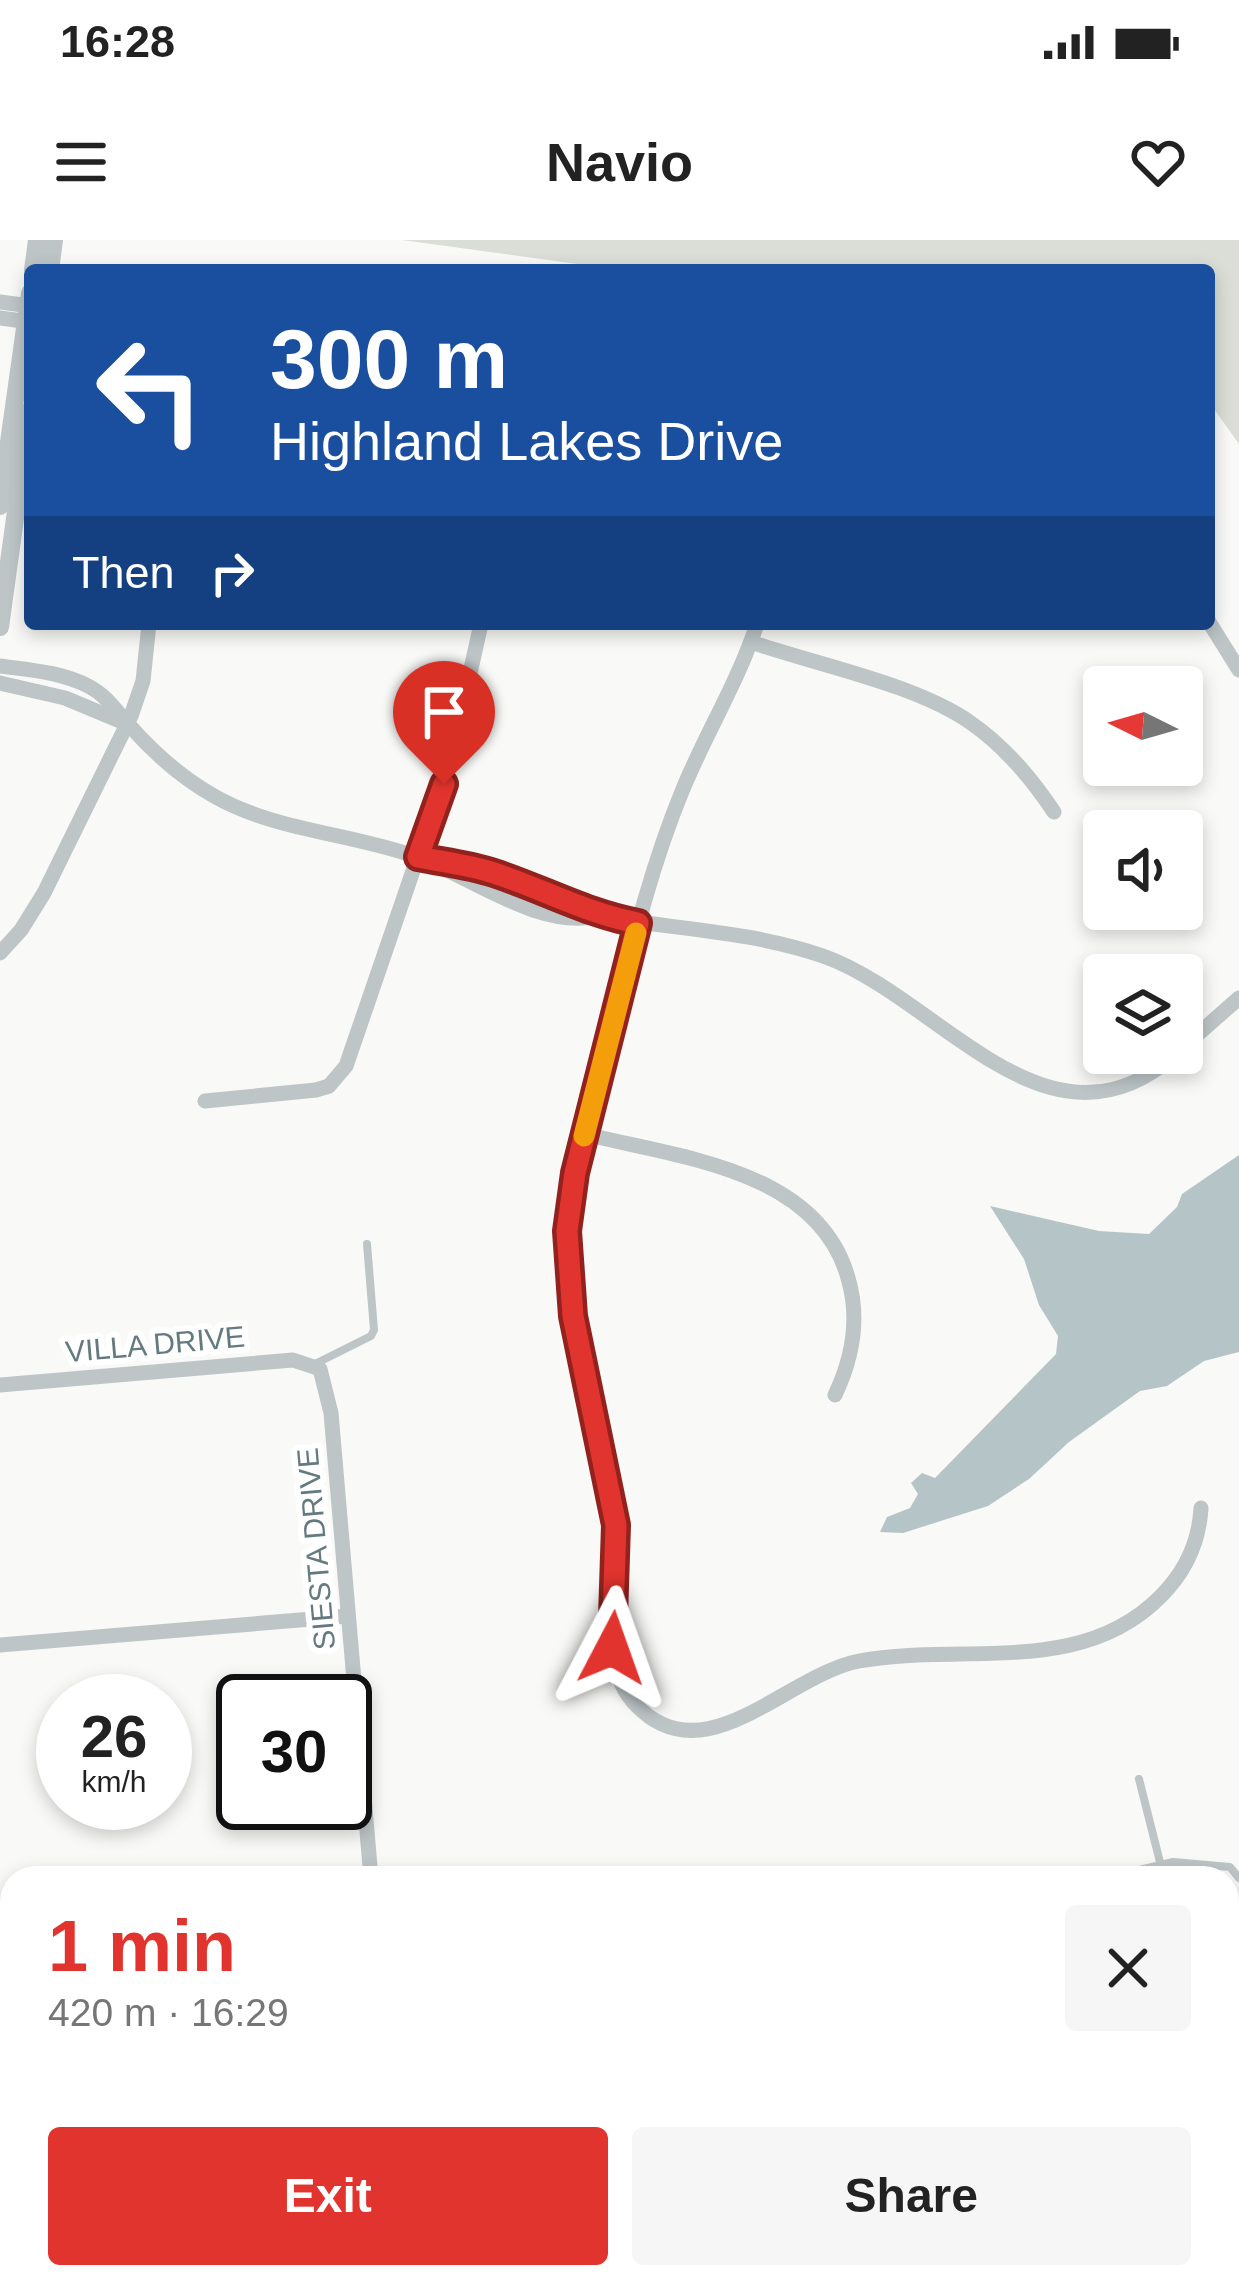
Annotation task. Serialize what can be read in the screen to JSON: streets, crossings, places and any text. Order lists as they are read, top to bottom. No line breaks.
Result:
{"streets":{"street":["VILLA DRIVE","SIESTA DRIVE"]},"crossings":[["VILLA DRIVE","SIESTA DRIVE"]],"north":"left","page":{"status":"16:28","header":"Navio","turn":["300 m","Highland Lakes Drive"],"then":"Then","speed":"26 km/h","limit":"30","heading":["1 min","420 m · 16:29"],"buttons":["Exit","Share"]}}
